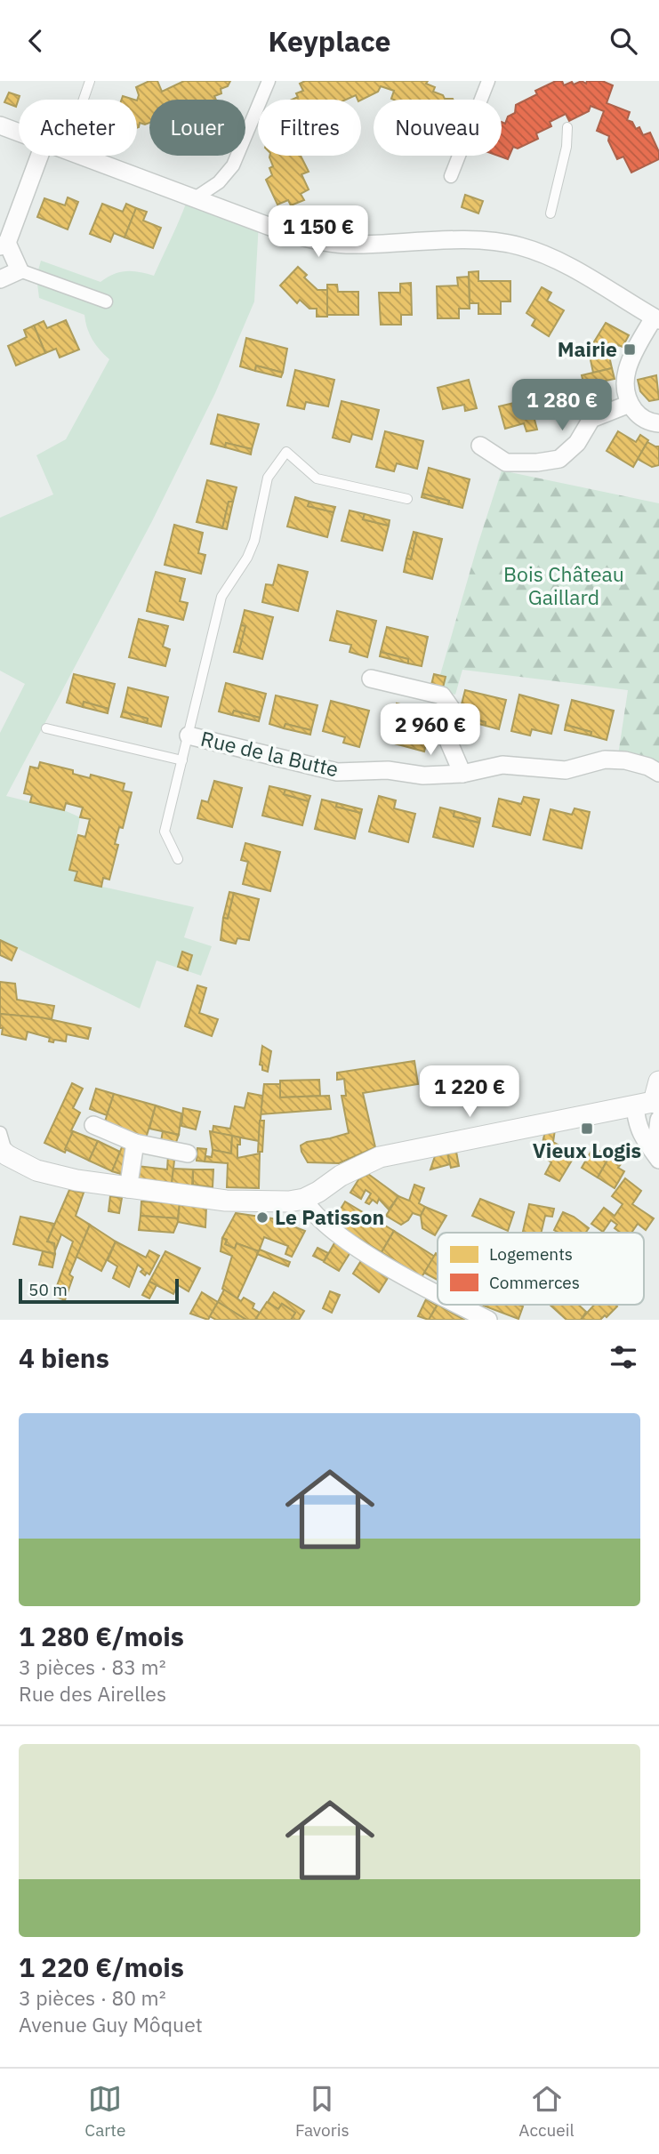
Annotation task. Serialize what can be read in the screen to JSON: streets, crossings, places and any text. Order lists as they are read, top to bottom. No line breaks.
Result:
{"streets":{"street":["Rue de la Butte"]},"parks":["Bois Château Gaillard"],"places":{"transit":["Mairie","Vieux Logis"],"other":["Le Patisson"]},"legend":["Logements","Commerces"],"scale_bar":"50 m","page":{"header":"Keyplace","chip":["Acheter","Louer","Filtres","Nouveau"],"price":["1 150 €","1 280 €","2 960 €","1 220 €"],"scale":"50 m","heading":"4 biens","list":[{"name":"1 280 €/mois","note":"3 pièces · 83 m² · Rue des Airelles"},{"name":"1 220 €/mois","note":"3 pièces · 80 m² · Avenue Guy Môquet"}],"tabs":["Carte","Favoris","Accueil"]}}
